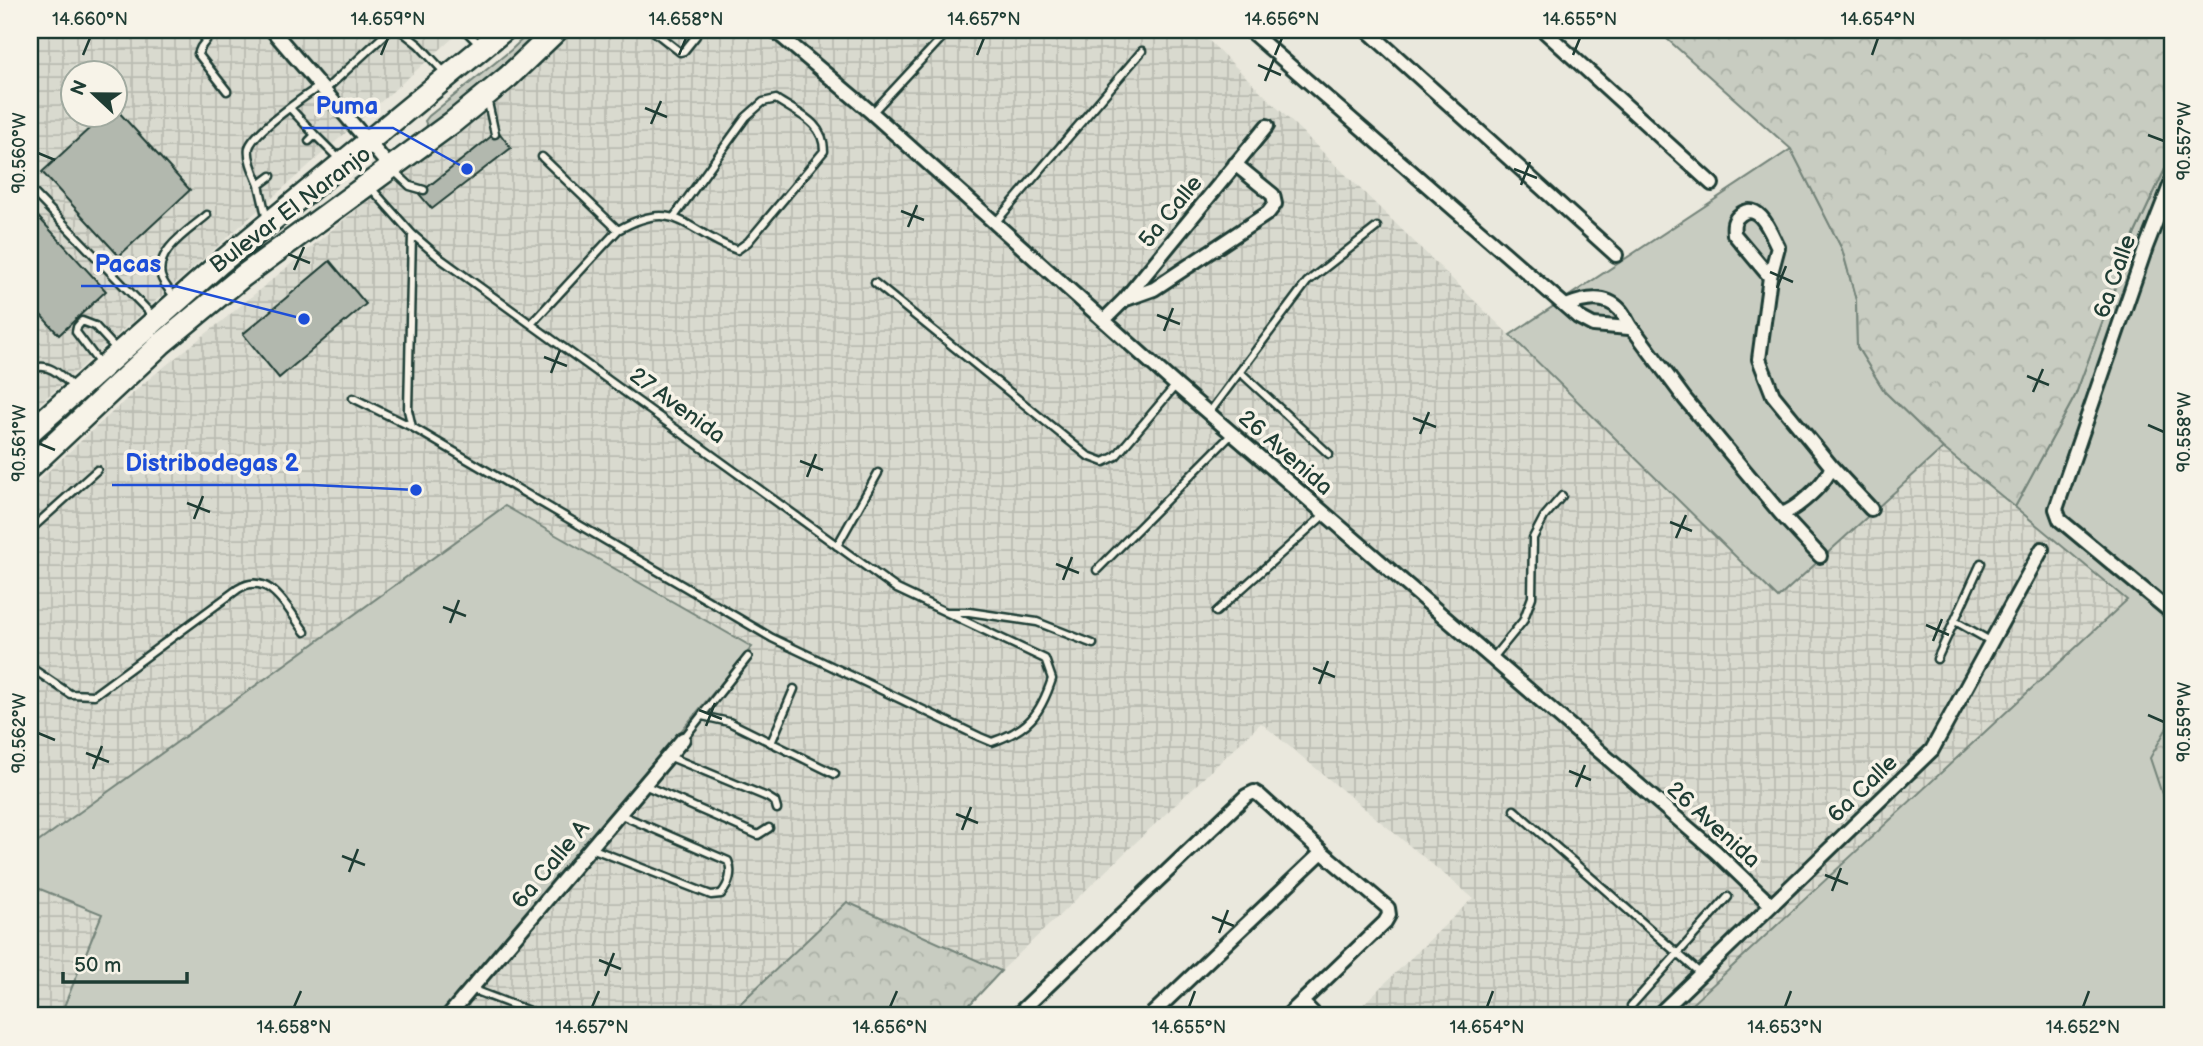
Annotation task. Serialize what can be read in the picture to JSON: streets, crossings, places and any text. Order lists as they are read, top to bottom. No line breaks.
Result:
{"streets":{"main road":["Bulevar El Naranjo"],"street":["5a Calle","6a Calle","26 Avenida","6a Calle A"],"lane":["27 Avenida"]},"crossings":[["Bulevar El Naranjo","27 Avenida"],["5a Calle","26 Avenida"],["6a Calle","26 Avenida"]],"places":["Puma","Pacas","Distribodegas 2"],"scale_bar":"50 m","north":"left","coordinates":["14.660°N","14.659°N","14.658°N","14.657°N","14.656°N","14.655°N","14.654°N","90.557°W","90.560°W","90.558°W","90.561°W","90.559°W","90.562°W","14.653°N","14.652°N"]}
